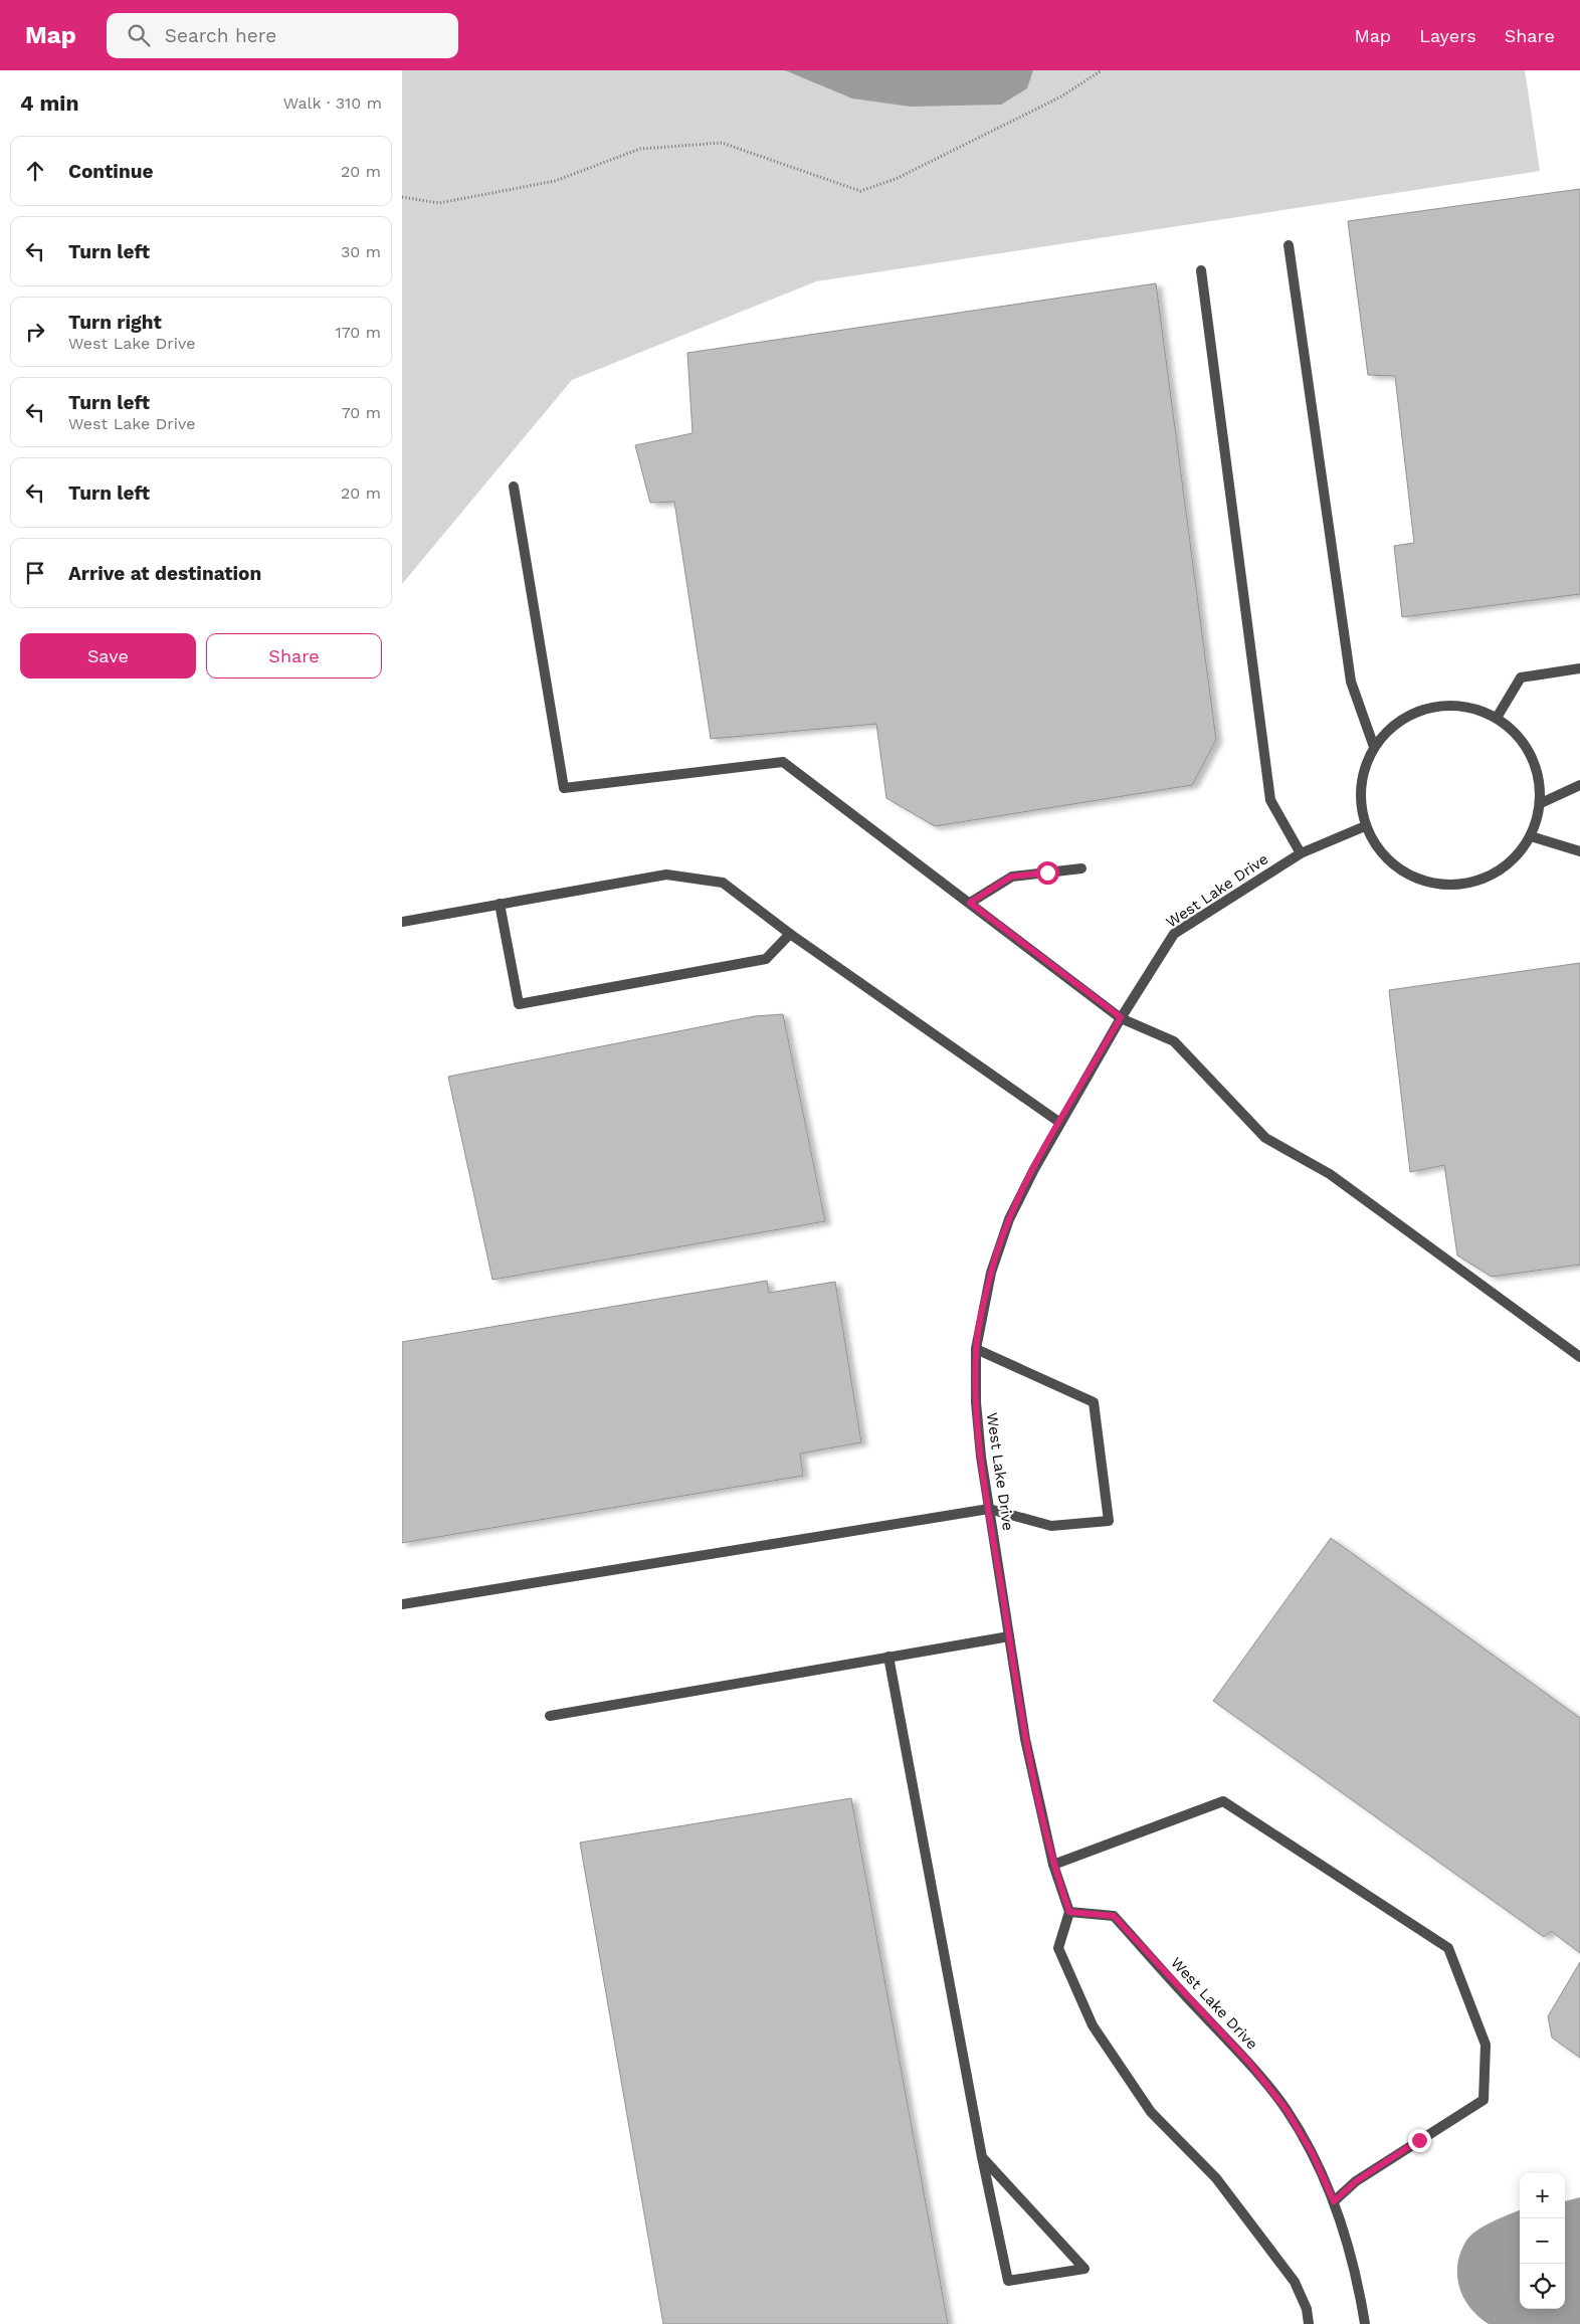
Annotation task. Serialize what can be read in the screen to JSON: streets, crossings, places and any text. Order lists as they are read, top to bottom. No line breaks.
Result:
{"streets":{"street":["West Lake Drive"]},"page":{"header":"Map","search":"Search here","nav":["Map","Layers","Share"],"heading":["4 min","Walk · 310 m"],"list":[["Continue","20 m"],["Turn left","30 m"],["Turn right","West Lake Drive","170 m"],["Turn left","West Lake Drive","70 m"],["Turn left","20 m"],"Arrive at destination"],"buttons":["Save","Share"],"map_buttons":["+","−"]}}
